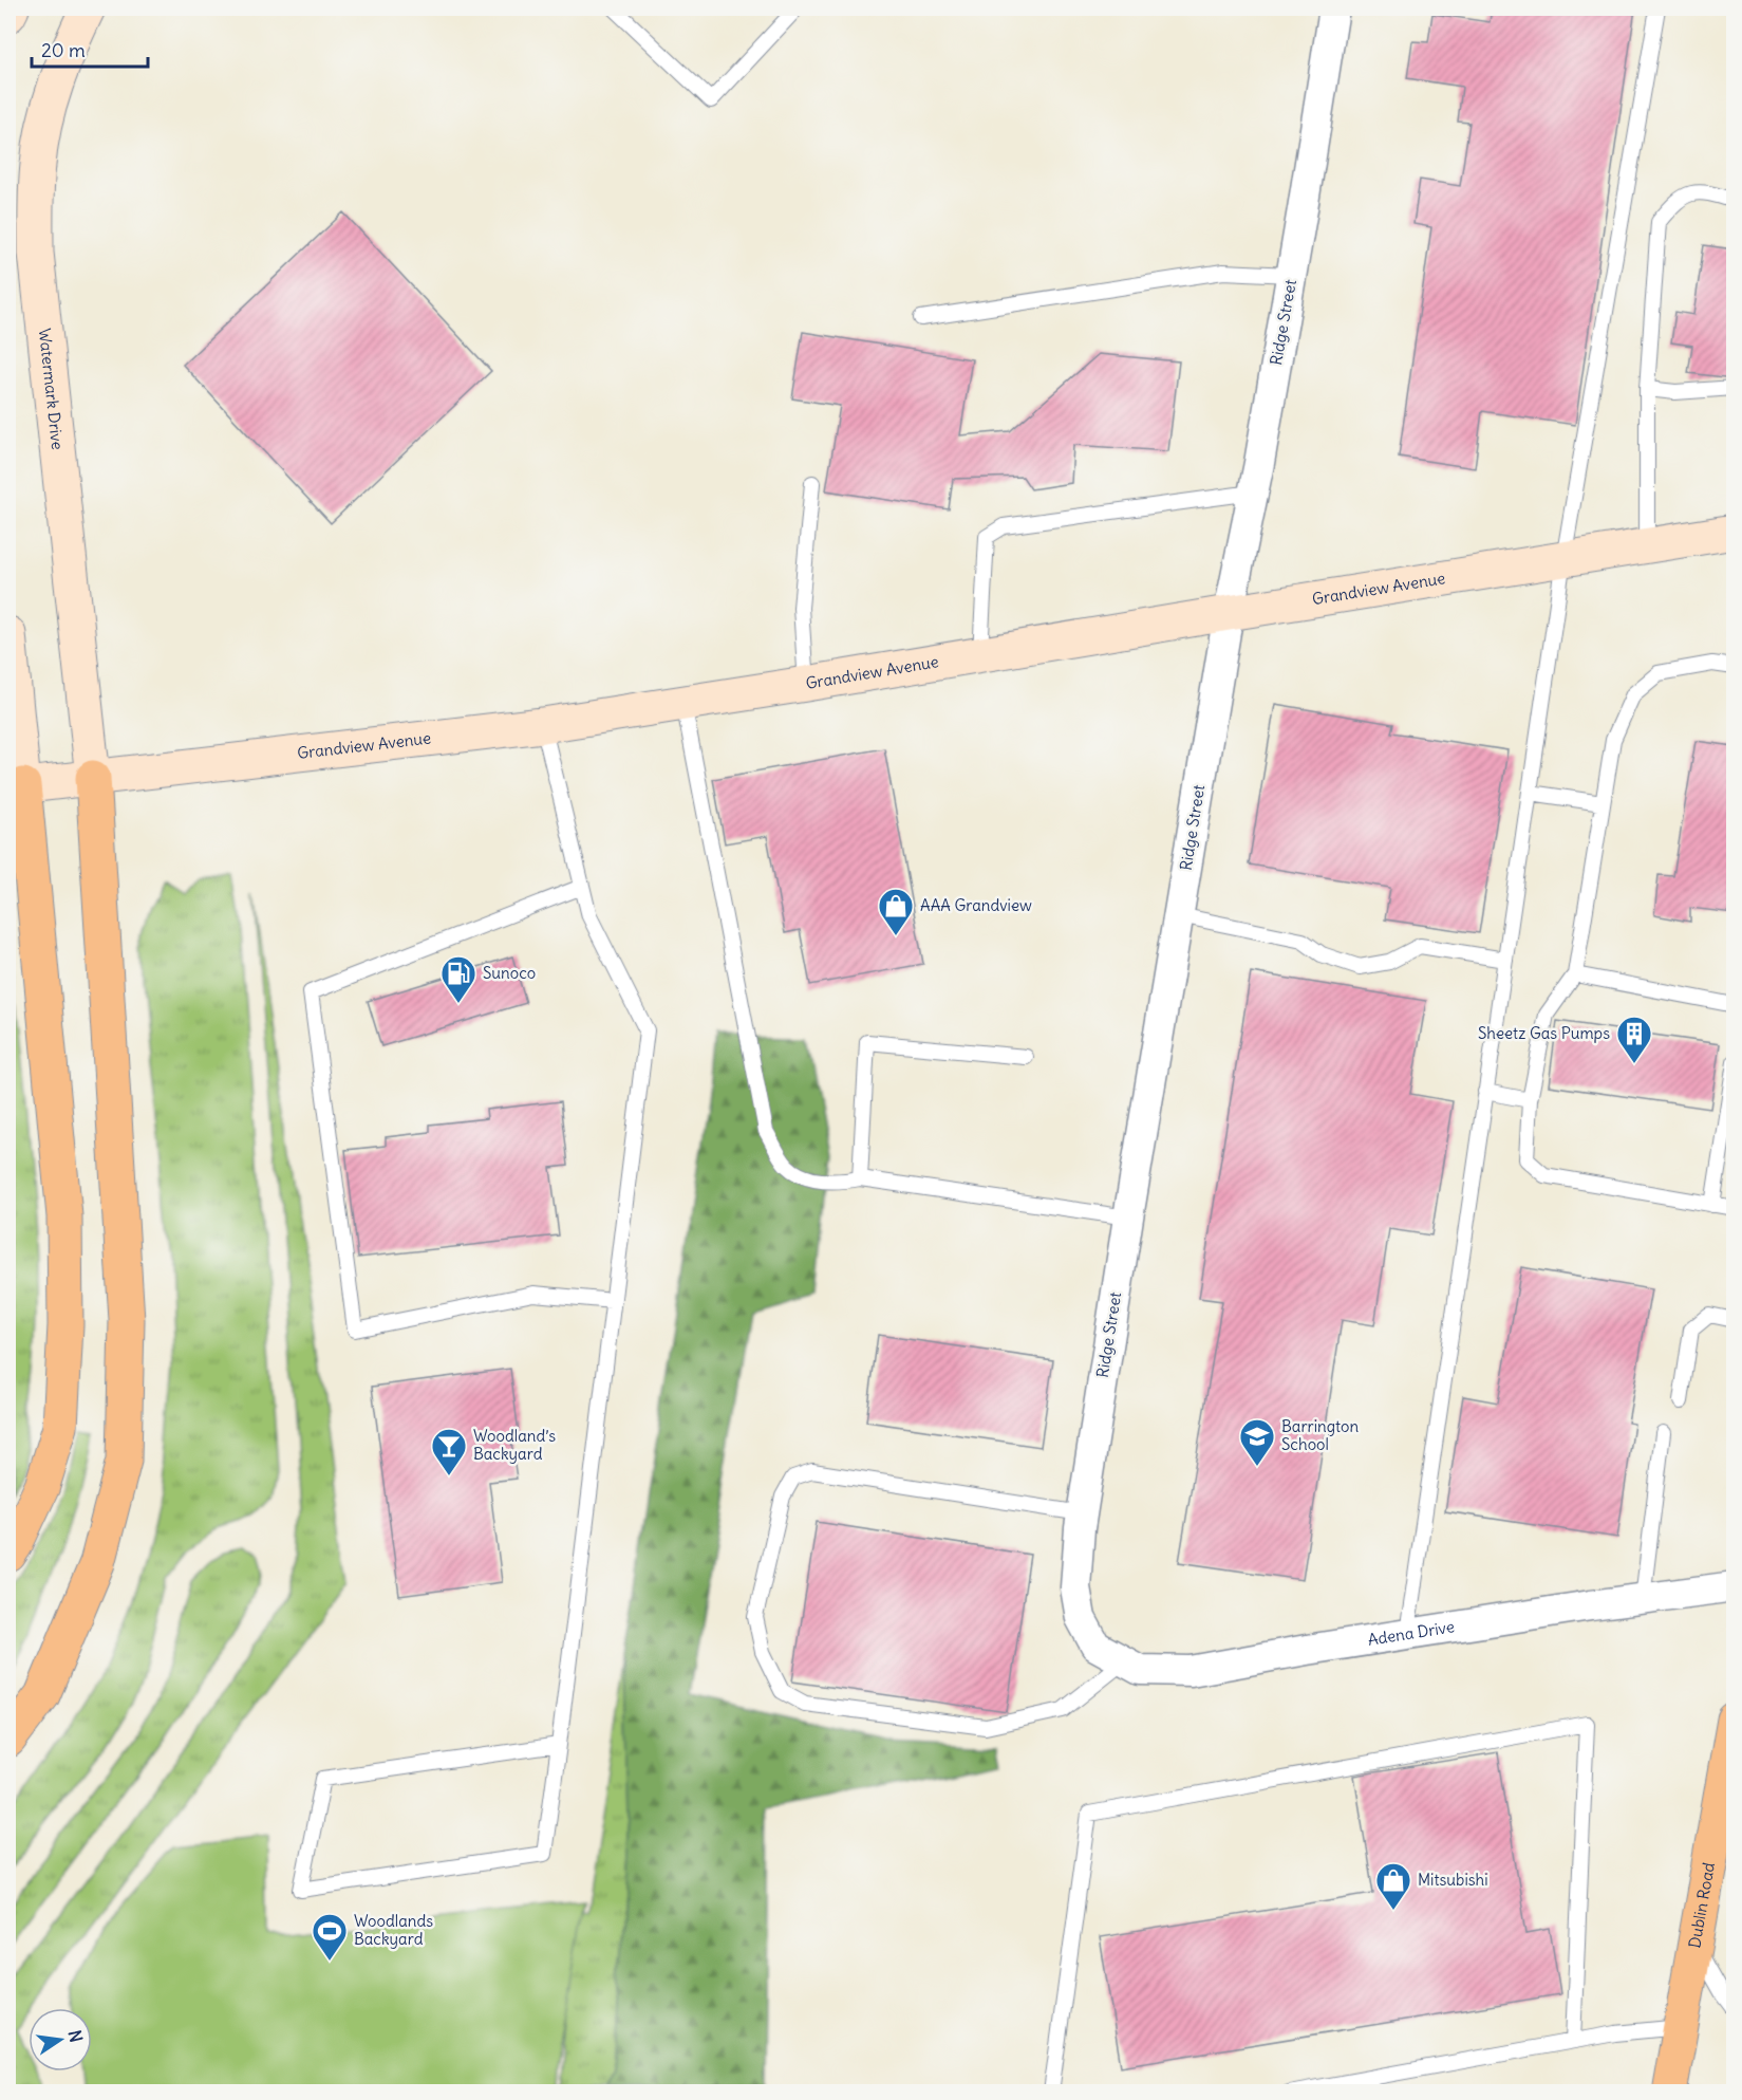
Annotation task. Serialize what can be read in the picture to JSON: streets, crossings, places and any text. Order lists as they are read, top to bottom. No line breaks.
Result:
{"streets":{"main road":["Watermark Drive","Grandview Avenue","Dublin Road"],"street":["Ridge Street","Adena Drive"]},"crossings":[["Ridge Street","Grandview Avenue"],["Ridge Street","Adena Drive"],["Watermark Drive","Grandview Avenue"]],"places":{"shop":["AAA Grandview","Mitsubishi"],"fuel station":["Sunoco"],"building":["Sheetz Gas Pumps"],"school or university":["Barrington School"],"bar":["Woodland’s Backyard"],"sports":["Woodlands Backyard"]},"scale_bar":"20 m","north":"right"}
